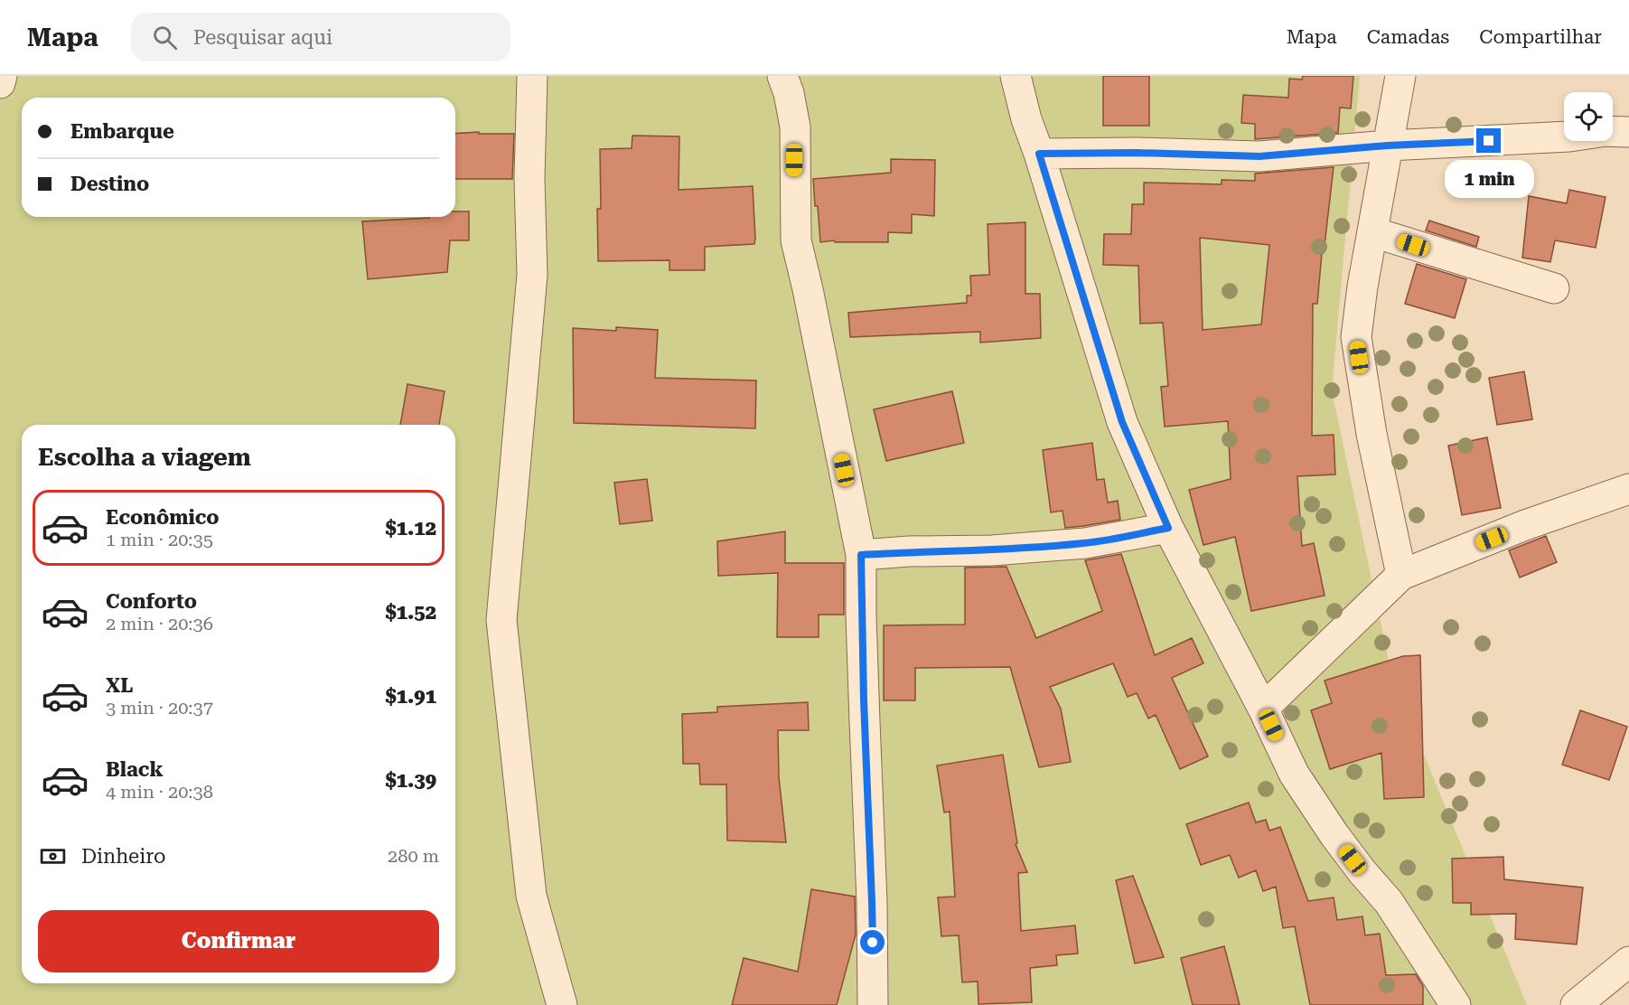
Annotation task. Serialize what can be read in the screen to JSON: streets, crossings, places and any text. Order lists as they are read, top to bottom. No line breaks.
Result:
{"page":{"header":"Mapa","search":"Pesquisar aqui","nav":["Mapa","Camadas","Compartilhar"],"banner":["Embarque","Destino"],"bubble":"1 min","heading":"Escolha a viagem","list":[{"name":"Econômico","note":"1 min · 20:35","value":"$1.12"},{"name":"Conforto","note":"2 min · 20:36","value":"$1.52"},{"name":"XL","note":"3 min · 20:37","value":"$1.91"},{"name":"Black","note":"4 min · 20:38","value":"$1.39"}],"pay":["Dinheiro","280 m"],"buttons":"Confirmar"}}
